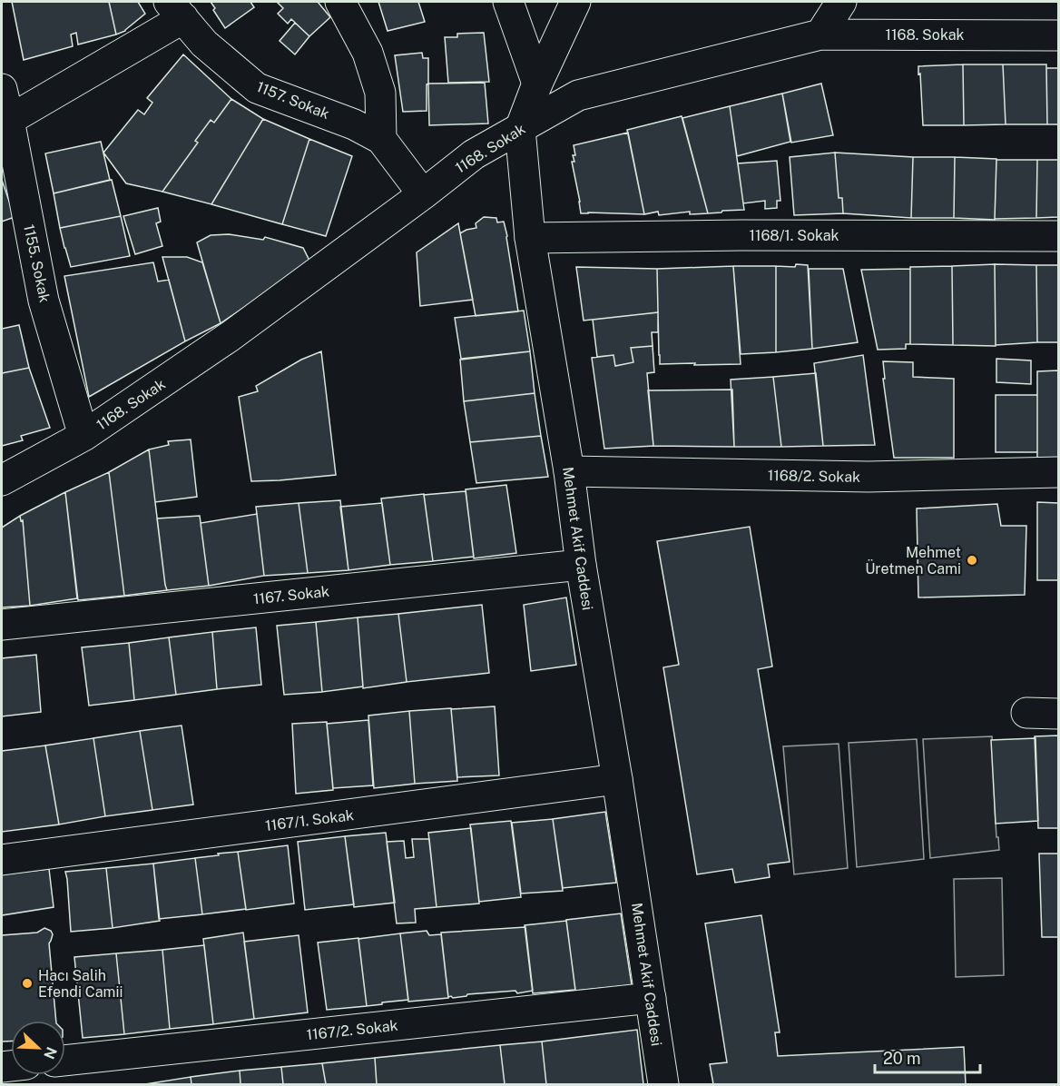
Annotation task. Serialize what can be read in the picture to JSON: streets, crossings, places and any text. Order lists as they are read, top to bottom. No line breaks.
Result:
{"streets":{"street":["1168. Sokak","1157. Sokak","1168/1. Sokak","1155. Sokak","1168/2. Sokak","Mehmet Akif Caddesi","1167. Sokak","1167/1. Sokak","1167/2. Sokak"]},"crossings":[["1168. Sokak","1155. Sokak"],["1168. Sokak","Mehmet Akif Caddesi"],["1168/1. Sokak","Mehmet Akif Caddesi"],["1168/2. Sokak","Mehmet Akif Caddesi"],["Mehmet Akif Caddesi","1167. Sokak"],["Mehmet Akif Caddesi","1167/1. Sokak"],["Mehmet Akif Caddesi","1167/2. Sokak"]],"places":["Mehmet Üretmen Cami","Hacı Salih Efendi Camii"],"scale_bar":"20 m","north":"bottom right"}
